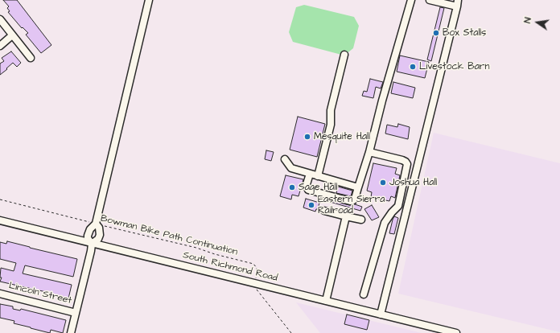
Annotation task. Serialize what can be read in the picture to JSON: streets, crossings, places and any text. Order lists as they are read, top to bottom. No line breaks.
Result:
{"streets":{"street":["South Richmond Road","Lincoln Street"],"path":["Bowman Bike Path Continuation"]},"crossings":[["Bowman Bike Path Continuation","South Richmond Road"]],"places":["Box Stalls","Livestock Barn","Mesquite Hall","Joshua Hall","Sage Hall","Eastern Sierra Railroad"],"north":"left"}
